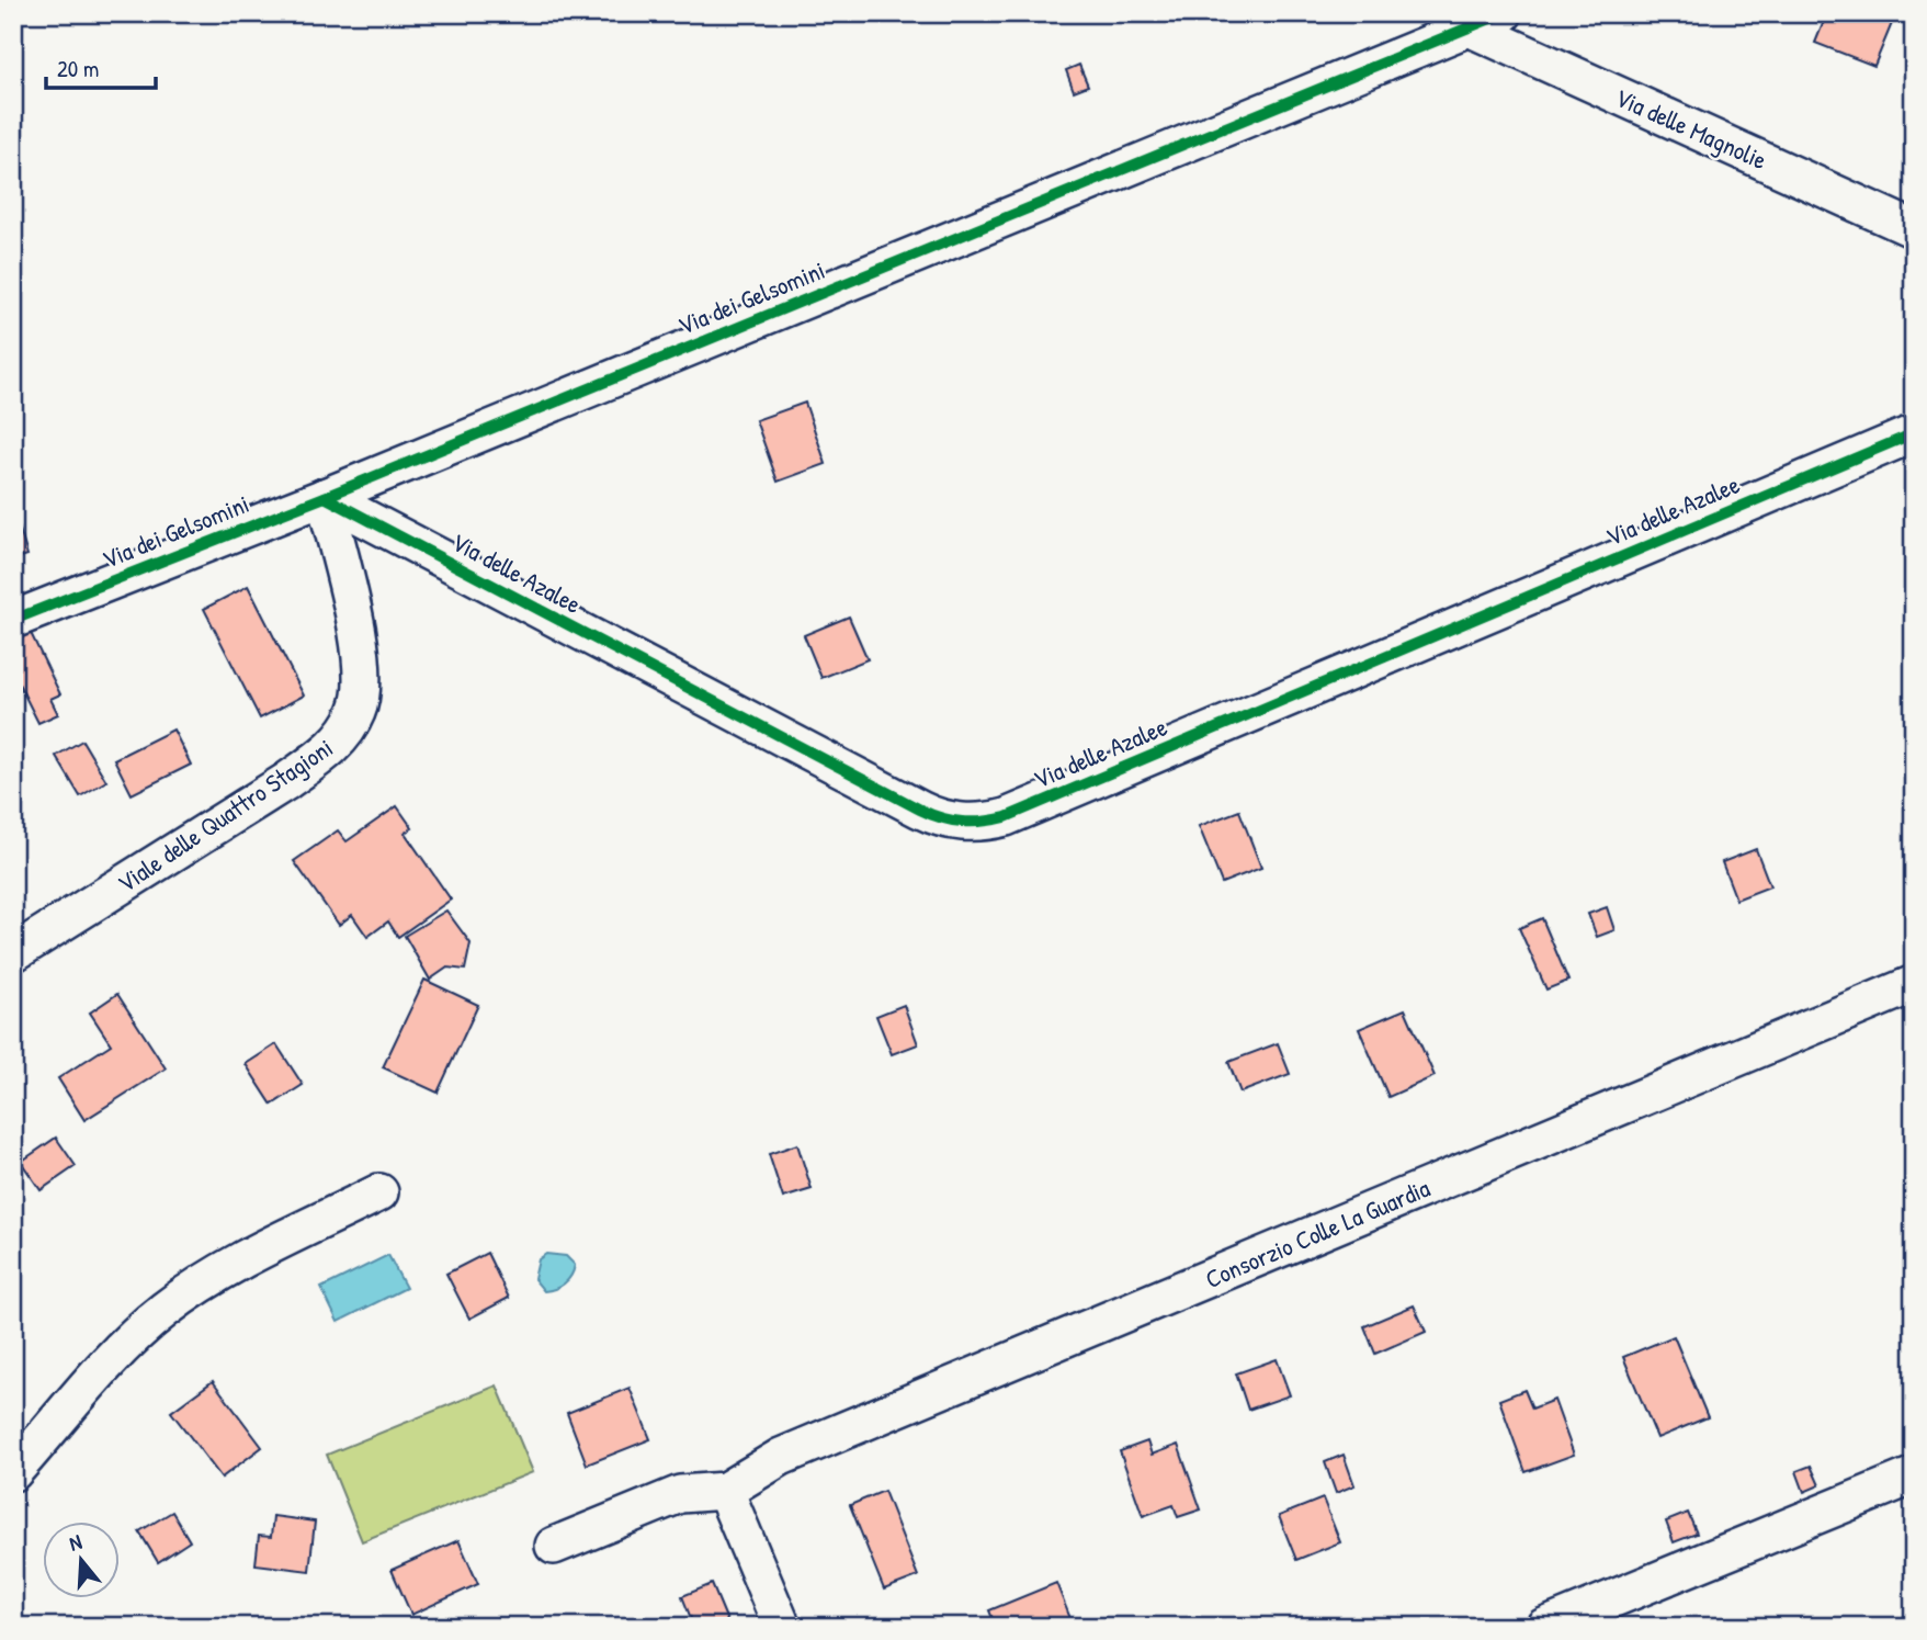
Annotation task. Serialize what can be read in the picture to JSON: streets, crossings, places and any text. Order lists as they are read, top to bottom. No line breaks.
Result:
{"streets":{"street":["Via delle Magnolie","Via dei Gelsomini","Via delle Azalee","Viale delle Quattro Stagioni","Consorzio Colle La Guardia"]},"crossings":[["Via delle Magnolie","Via dei Gelsomini"],["Via dei Gelsomini","Via delle Azalee"],["Via dei Gelsomini","Viale delle Quattro Stagioni"],["Via delle Azalee","Viale delle Quattro Stagioni"]],"scale_bar":"20 m","north":"top"}
